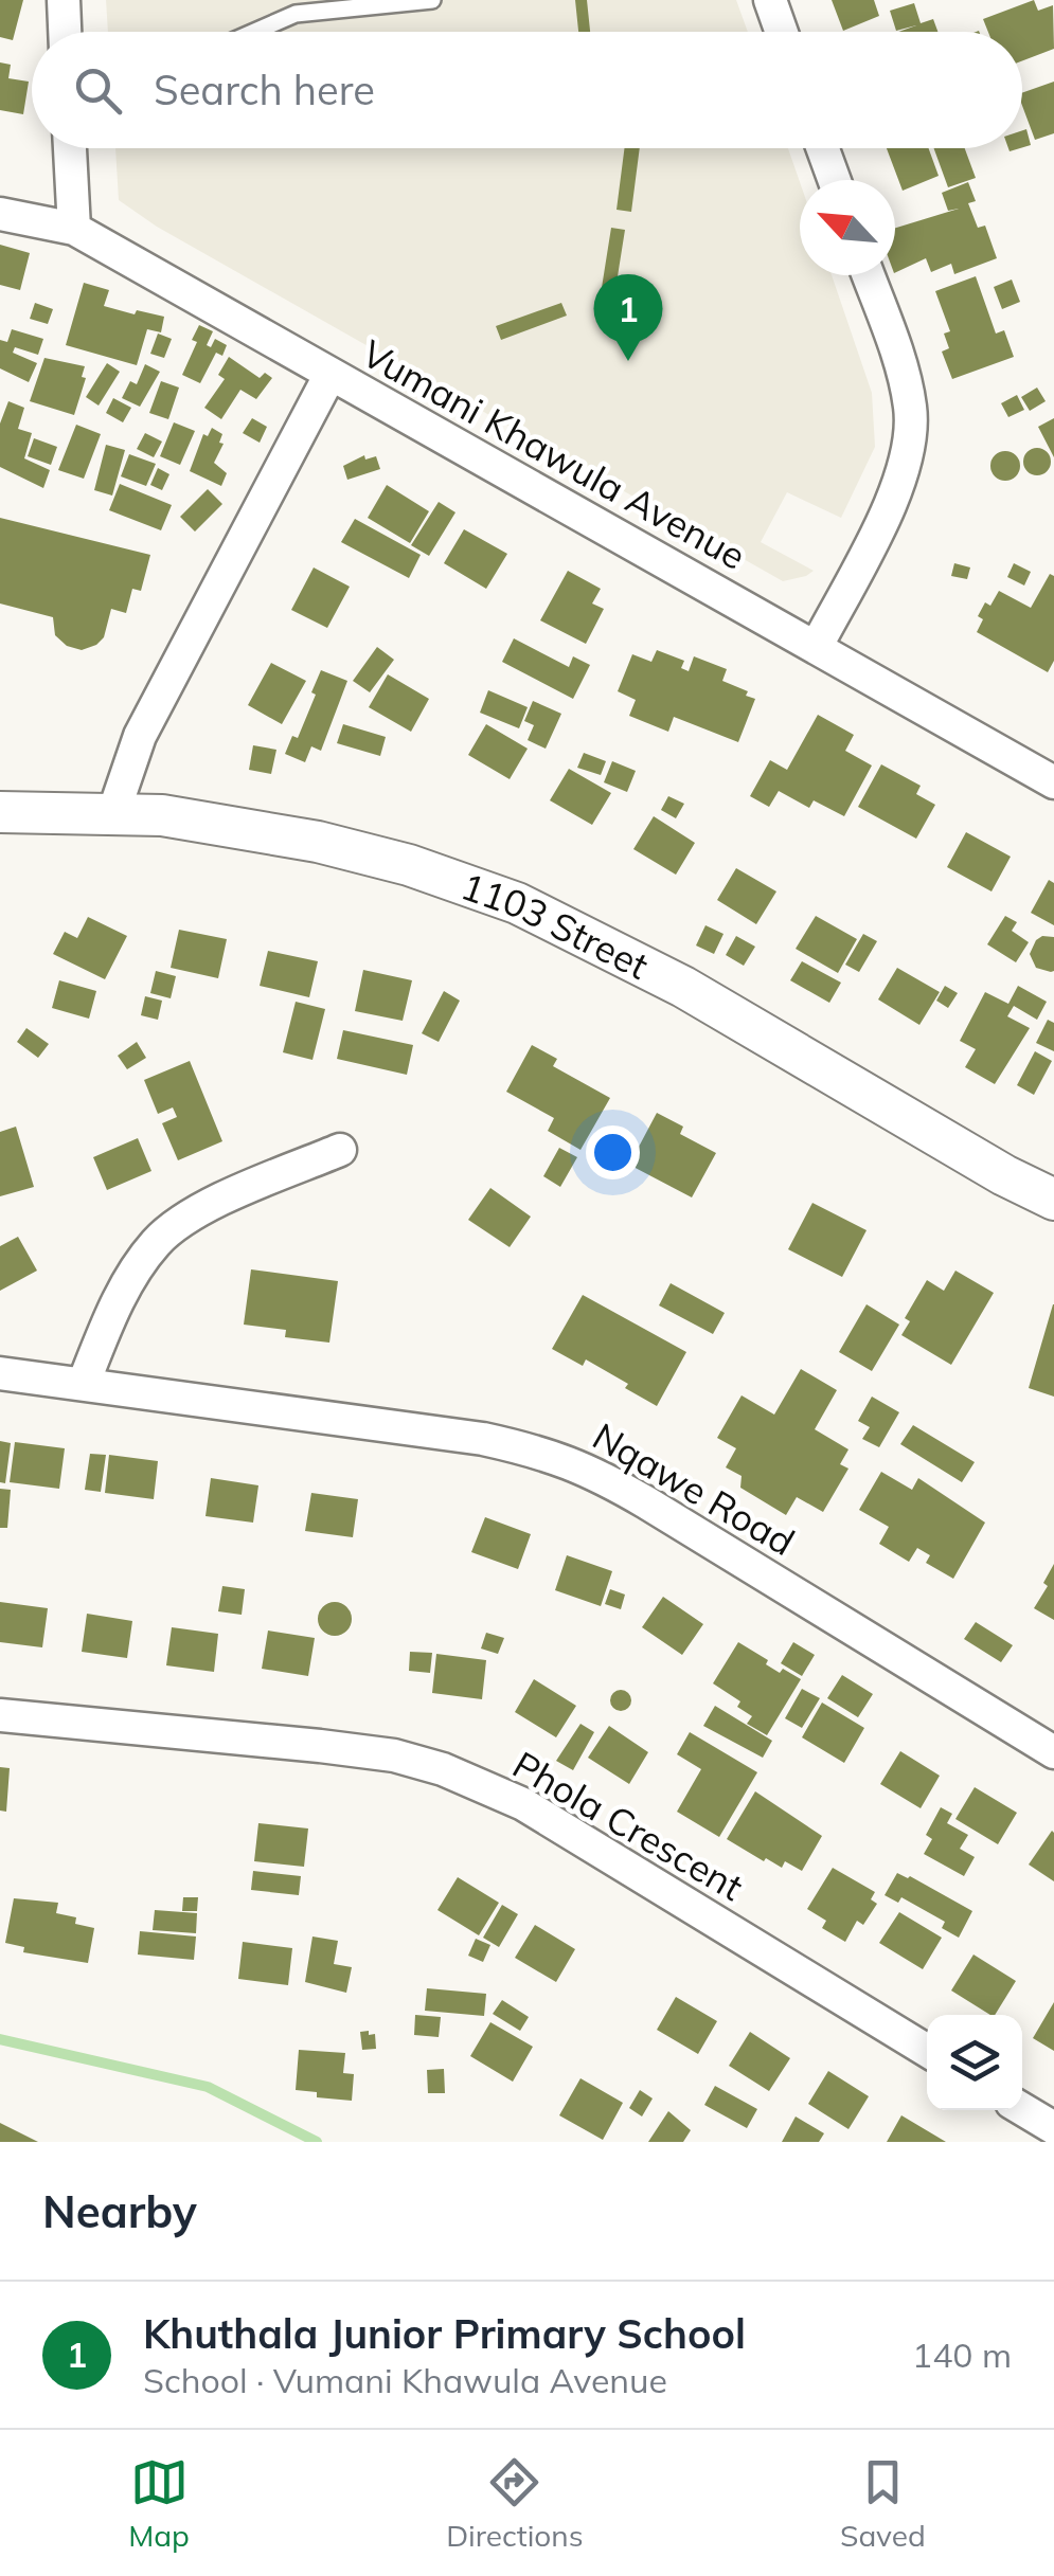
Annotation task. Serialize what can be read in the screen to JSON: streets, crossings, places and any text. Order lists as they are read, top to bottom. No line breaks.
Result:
{"streets":{"street":["Vumani Khawula Avenue","1103 Street","Nqawe Road","Phola Crescent"]},"crossings":[["Vumani Khawula Avenue","1103 Street"]],"north":"top left","page":{"search":"Search here","pins":"1","heading":"Nearby","list":[{"mark":"1","name":"Khuthala Junior Primary School","note":"School · Vumani Khawula Avenue","value":"140 m"}],"nav":["Map","Directions","Saved"]}}
